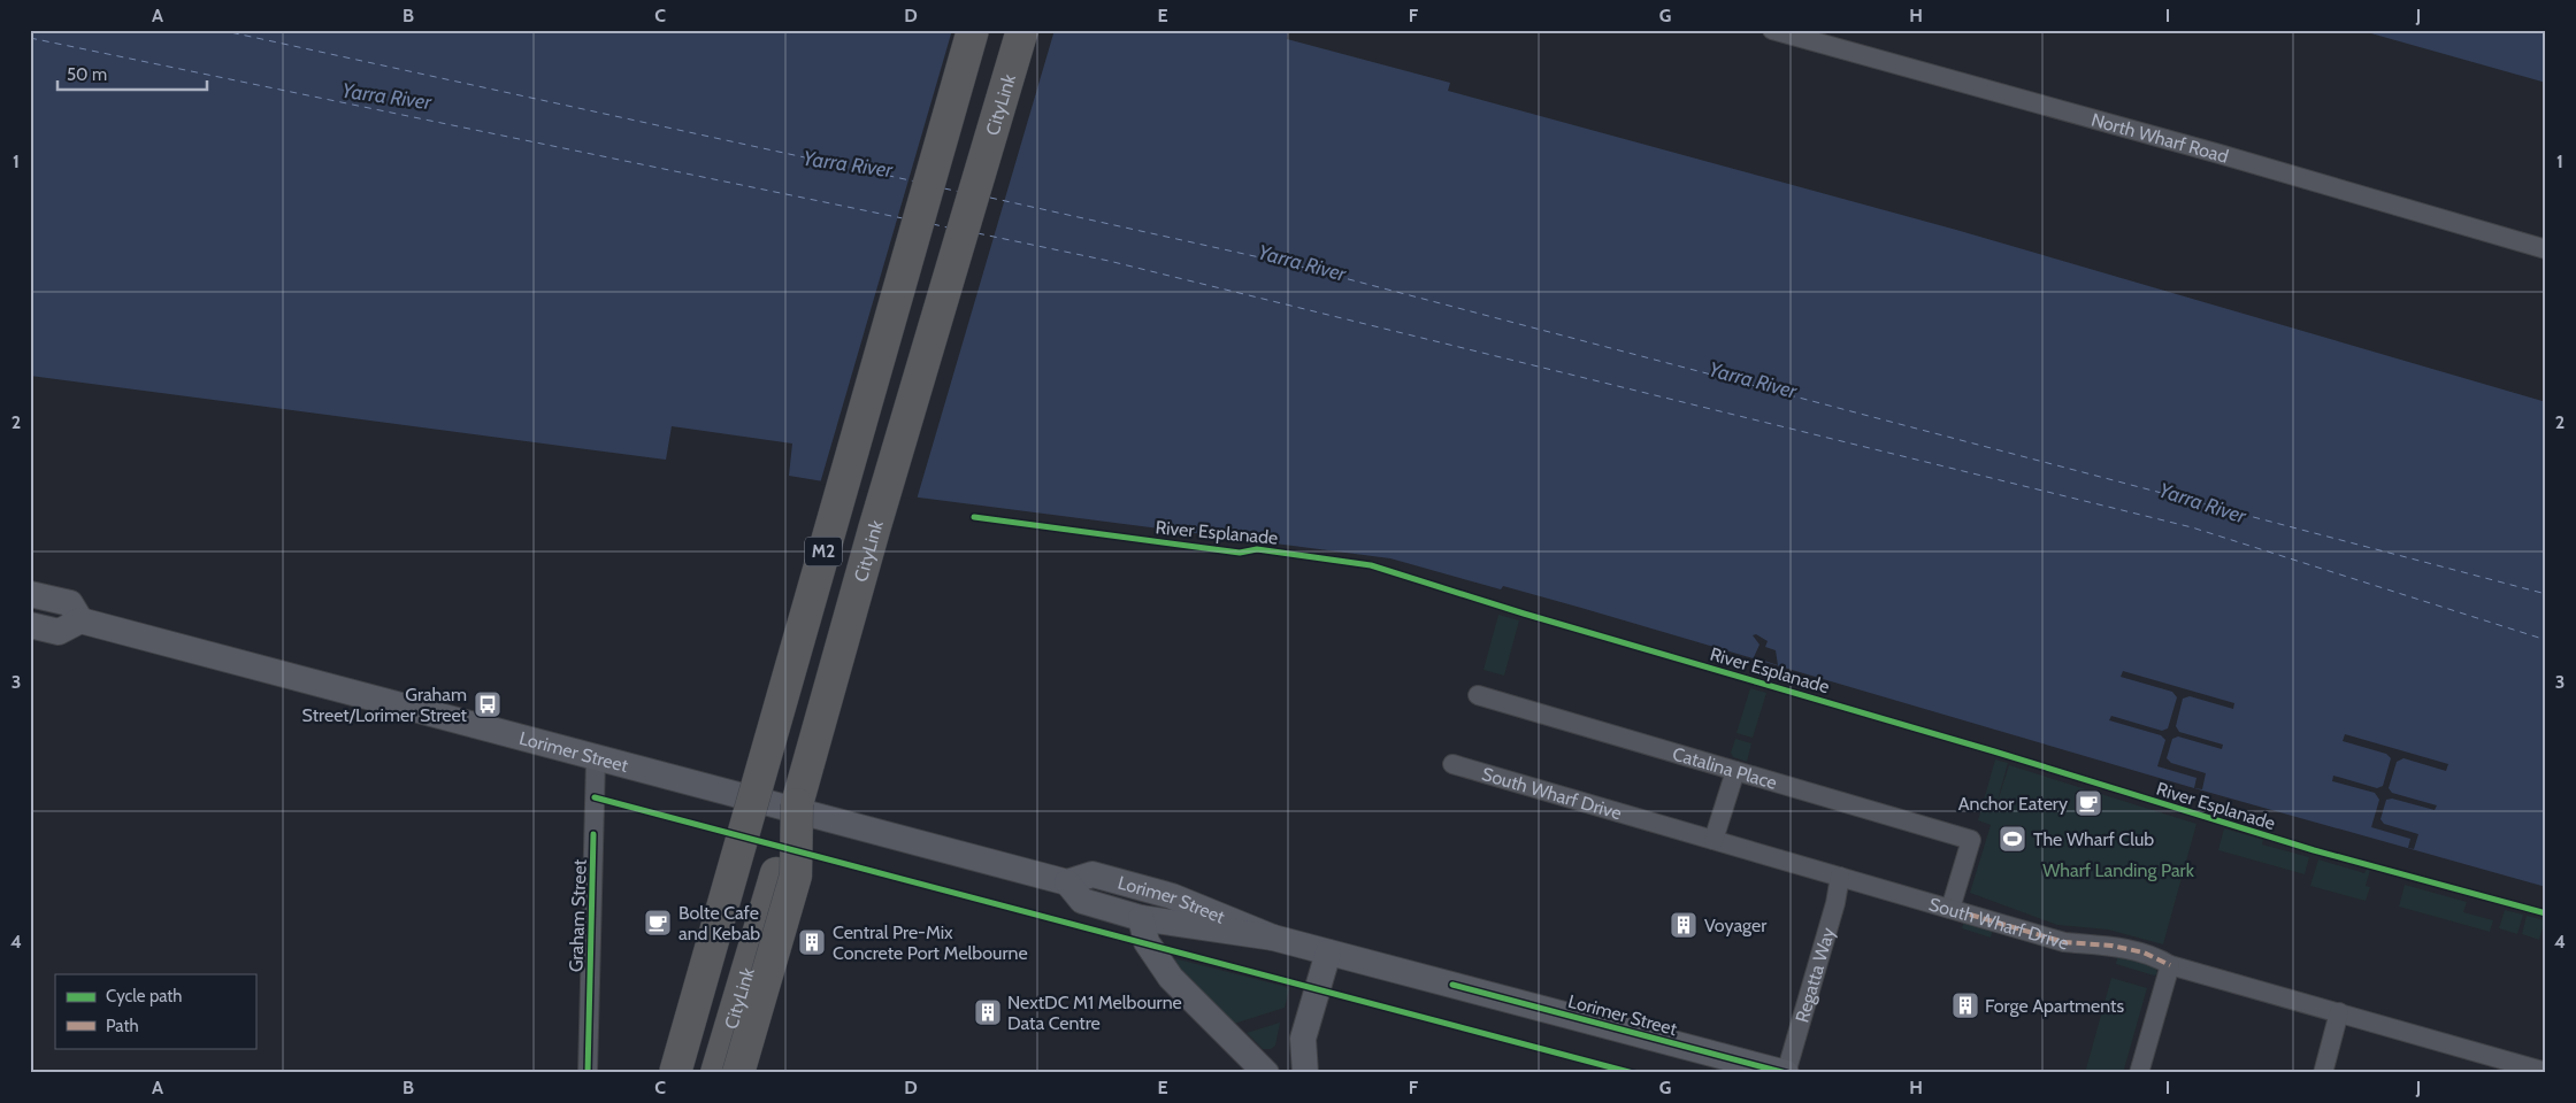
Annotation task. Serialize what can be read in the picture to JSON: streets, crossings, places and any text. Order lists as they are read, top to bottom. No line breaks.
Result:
{"streets":{"highway":["CityLink","M2"],"main road":["Lorimer Street"],"street":["North Wharf Road","Catalina Place","South Wharf Drive","Graham Street","Regatta Way"],"cycle path":["River Esplanade"]},"crossings":[["CityLink","M2"],["Lorimer Street","Graham Street"],["Lorimer Street","Regatta Way"],["Catalina Place","South Wharf Drive"],["South Wharf Drive","Regatta Way"]],"water":["Yarra River"],"parks":["Wharf Landing Park"],"places":{"bus stop":["Graham Street/Lorimer Street"],"cafe":["Anchor Eatery","Bolte Cafe and Kebab"],"sports":["The Wharf Club"],"building":["Voyager","Central Pre-Mix Concrete Port Melbourne","Forge Apartments","NextDC M1 Melbourne Data Centre"]},"legend":["Cycle path","Path"],"scale_bar":"50 m","grid":{"columns":["A","B","C","D","E","F","G","H","I","J"],"rows":["1","2","3","4"]}}
